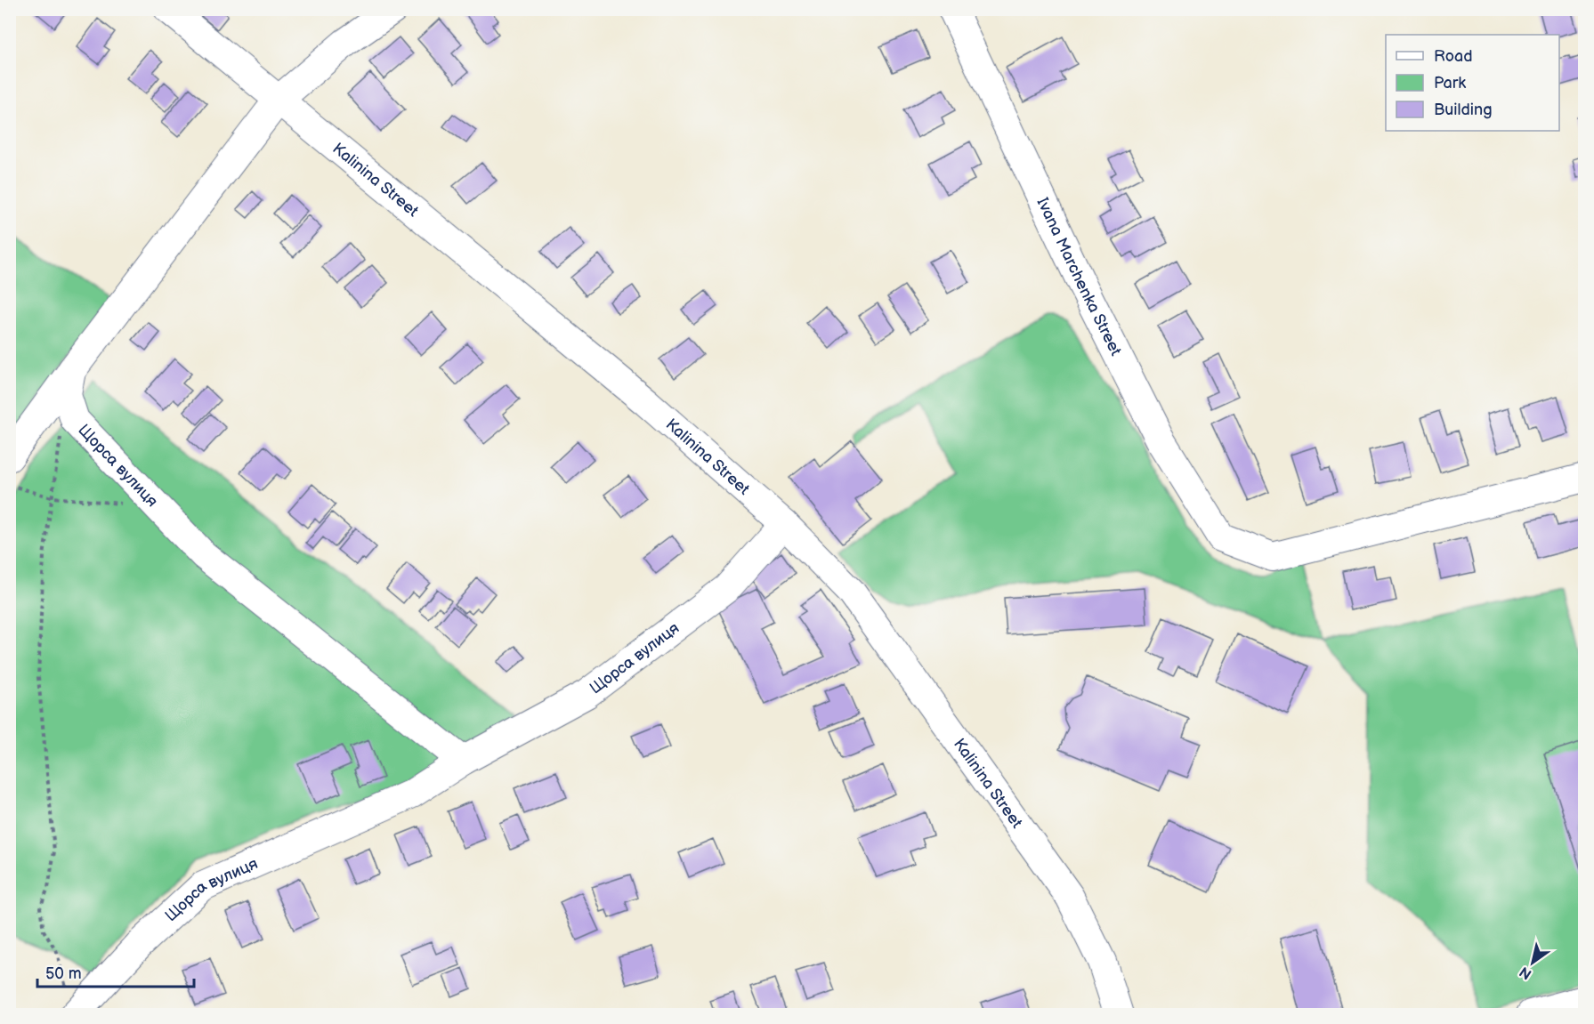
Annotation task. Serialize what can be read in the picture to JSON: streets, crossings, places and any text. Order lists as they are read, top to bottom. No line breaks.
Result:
{"streets":{"street":["Kalinina Street","Ivana Marchenka Street","Щорса вулиця"]},"crossings":[["Kalinina Street","Щорса вулиця"]],"legend":["Road","Park","Building"],"scale_bar":"50 m","north":"bottom left"}
